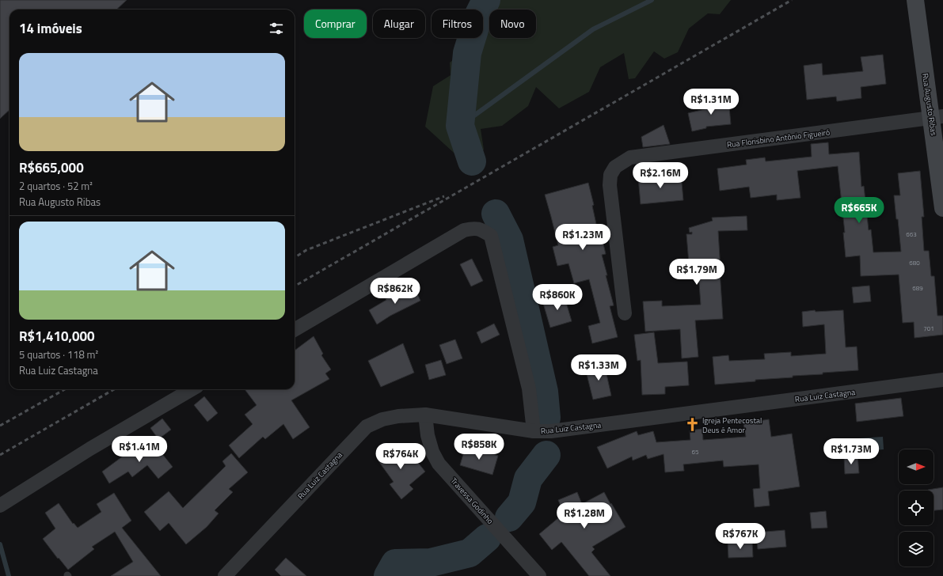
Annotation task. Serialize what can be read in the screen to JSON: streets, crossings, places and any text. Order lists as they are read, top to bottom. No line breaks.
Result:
{"streets":{"street":["Rua Augusto Ribas","Rua Florisbino Antônio Figueiró","Rua Luiz Castagna","Travessa Godinho"]},"crossings":[["Rua Augusto Ribas","Rua Florisbino Antônio Figueiró"],["Rua Luiz Castagna","Travessa Godinho"]],"places":{"church":["Igreja Pentecostal Deus é Amor"]},"house_numbers":["663","680","689","701","65"],"north":"right","page":{"chip":["Comprar","Alugar","Filtros","Novo"],"heading":"14 imóveis","list":[{"name":"R$665,000","note":"2 quartos · 52 m² · Rua Augusto Ribas"},{"name":"R$1,410,000","note":"5 quartos · 118 m² · Rua Luiz Castagna"}],"price":["R$1.31M","R$2.16M","R$665K","R$1.23M","R$1.79M","R$862K","R$860K","R$1.33M","R$858K","R$1.41M","R$1.73M","R$764K","R$1.28M","R$767K"]}}
